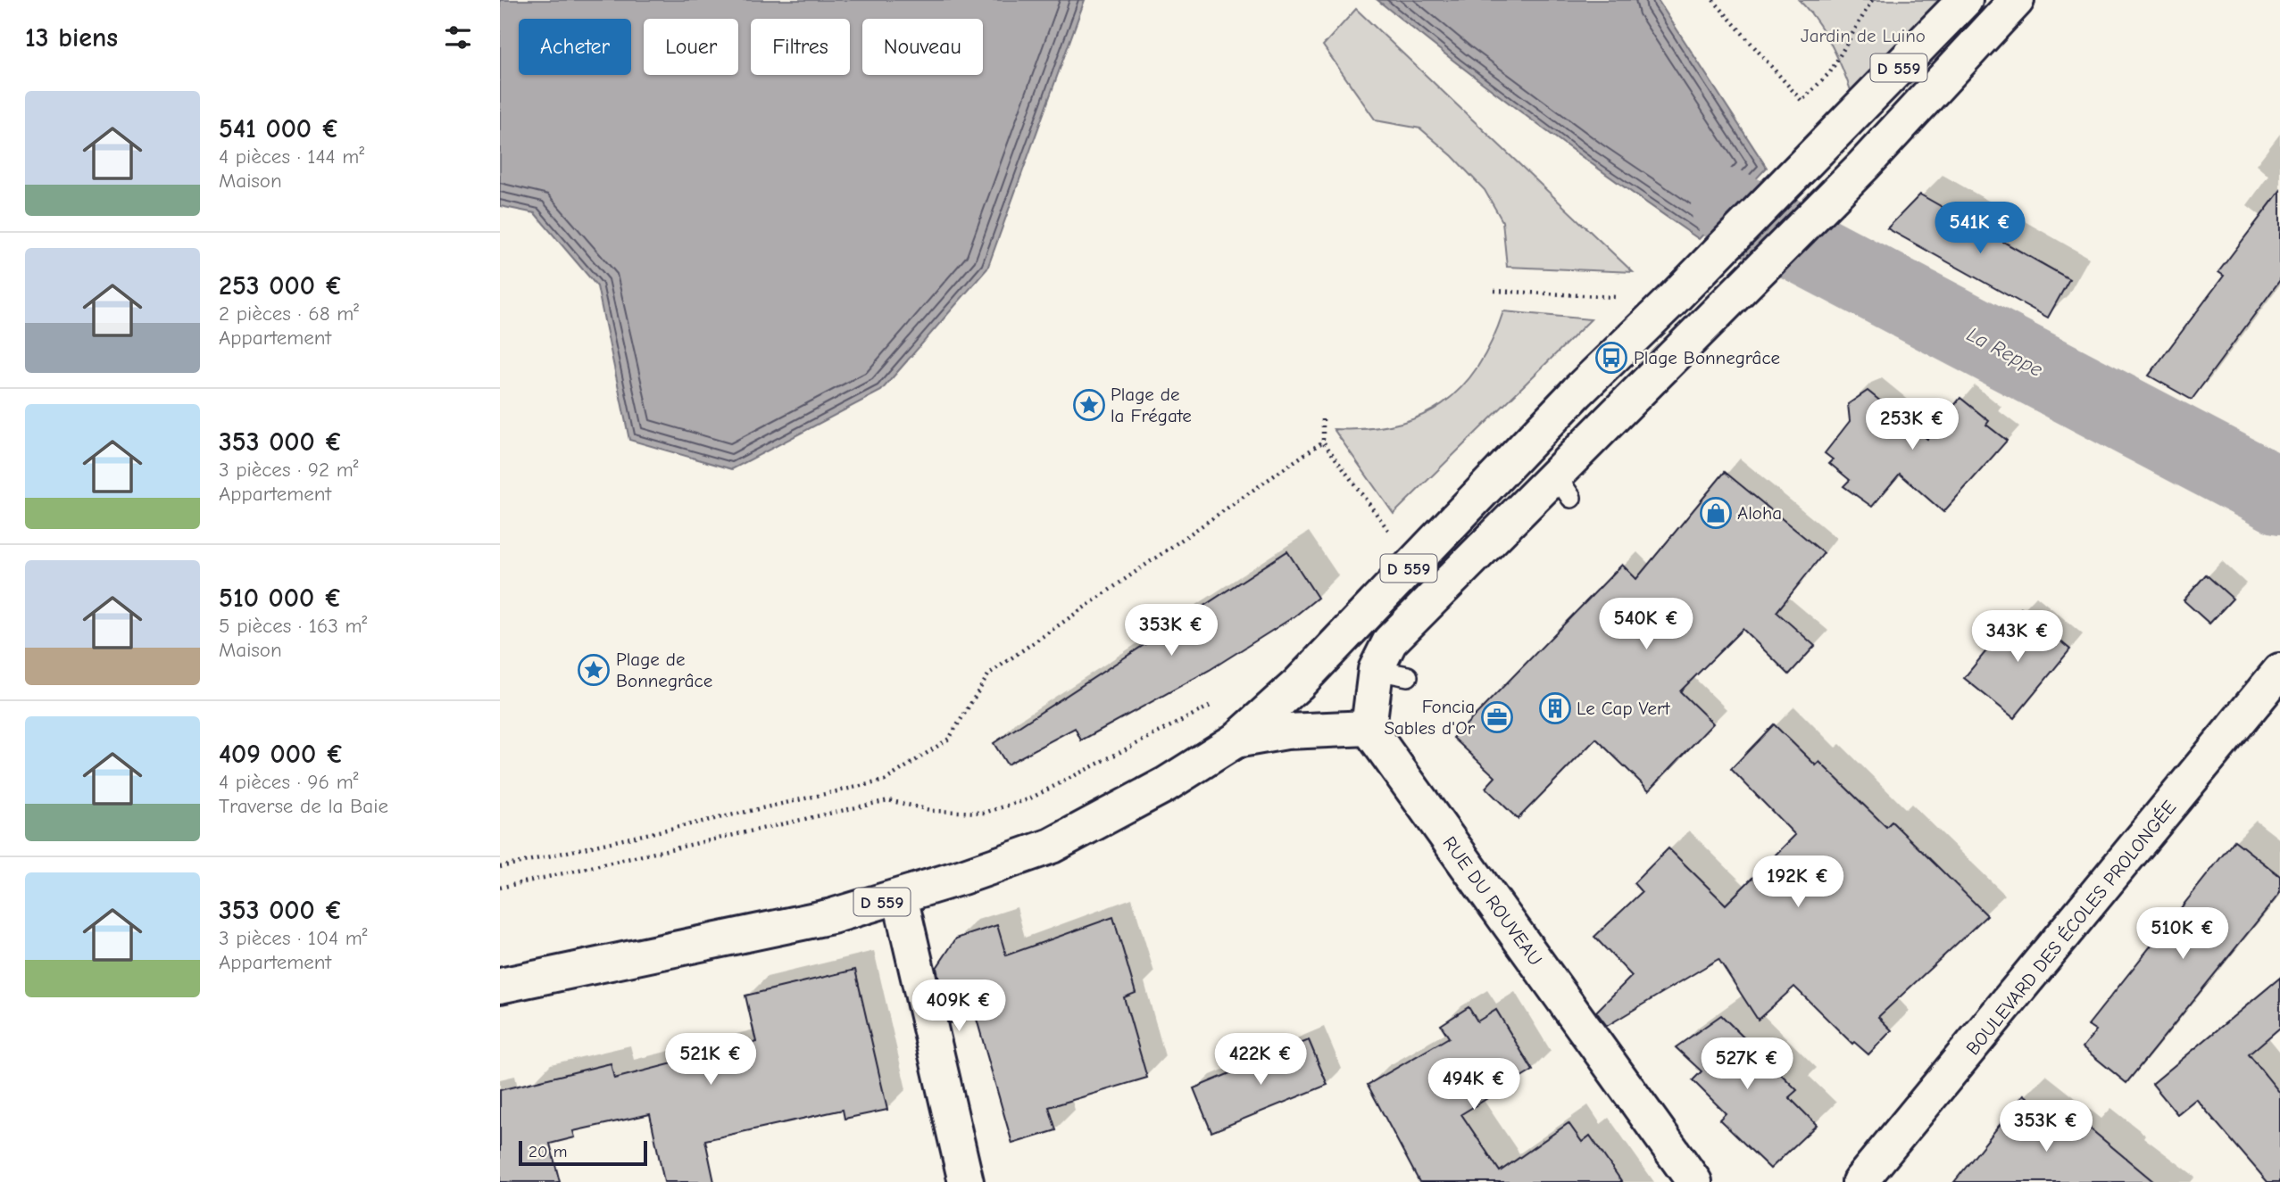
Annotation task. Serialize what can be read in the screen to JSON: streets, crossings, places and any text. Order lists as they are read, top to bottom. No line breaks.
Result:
{"streets":{"main road":["D 559","RUE DU ROUVEAU","BOULEVARD DES ÉCOLES PROLONGÉE"]},"water":["La Reppe"],"parks":["Jardin de Luino"],"places":{"bus stop":["Plage Bonnegrâce"],"place":["Plage de la Frégate","Plage de Bonnegrâce"],"shop":["Aloha"],"building":["Le Cap Vert"],"office":["Foncia Sables d'Or"]},"scale_bar":"20 m","page":{"heading":"13 biens","chip":["Acheter","Louer","Filtres","Nouveau"],"list":[{"name":"541 000 €","note":"4 pièces · 144 m² · Maison"},{"name":"253 000 €","note":"2 pièces · 68 m² · Appartement"},{"name":"353 000 €","note":"3 pièces · 92 m² · Appartement"},{"name":"510 000 €","note":"5 pièces · 163 m² · Maison"},{"name":"409 000 €","note":"4 pièces · 96 m² · Traverse de la Baie"},{"name":"353 000 €","note":"3 pièces · 104 m² · Appartement"}],"price":["541K €","253K €","540K €","353K €","343K €","192K €","510K €","409K €","521K €","422K €","527K €","494K €","353K €"],"scale":"20 m"}}
